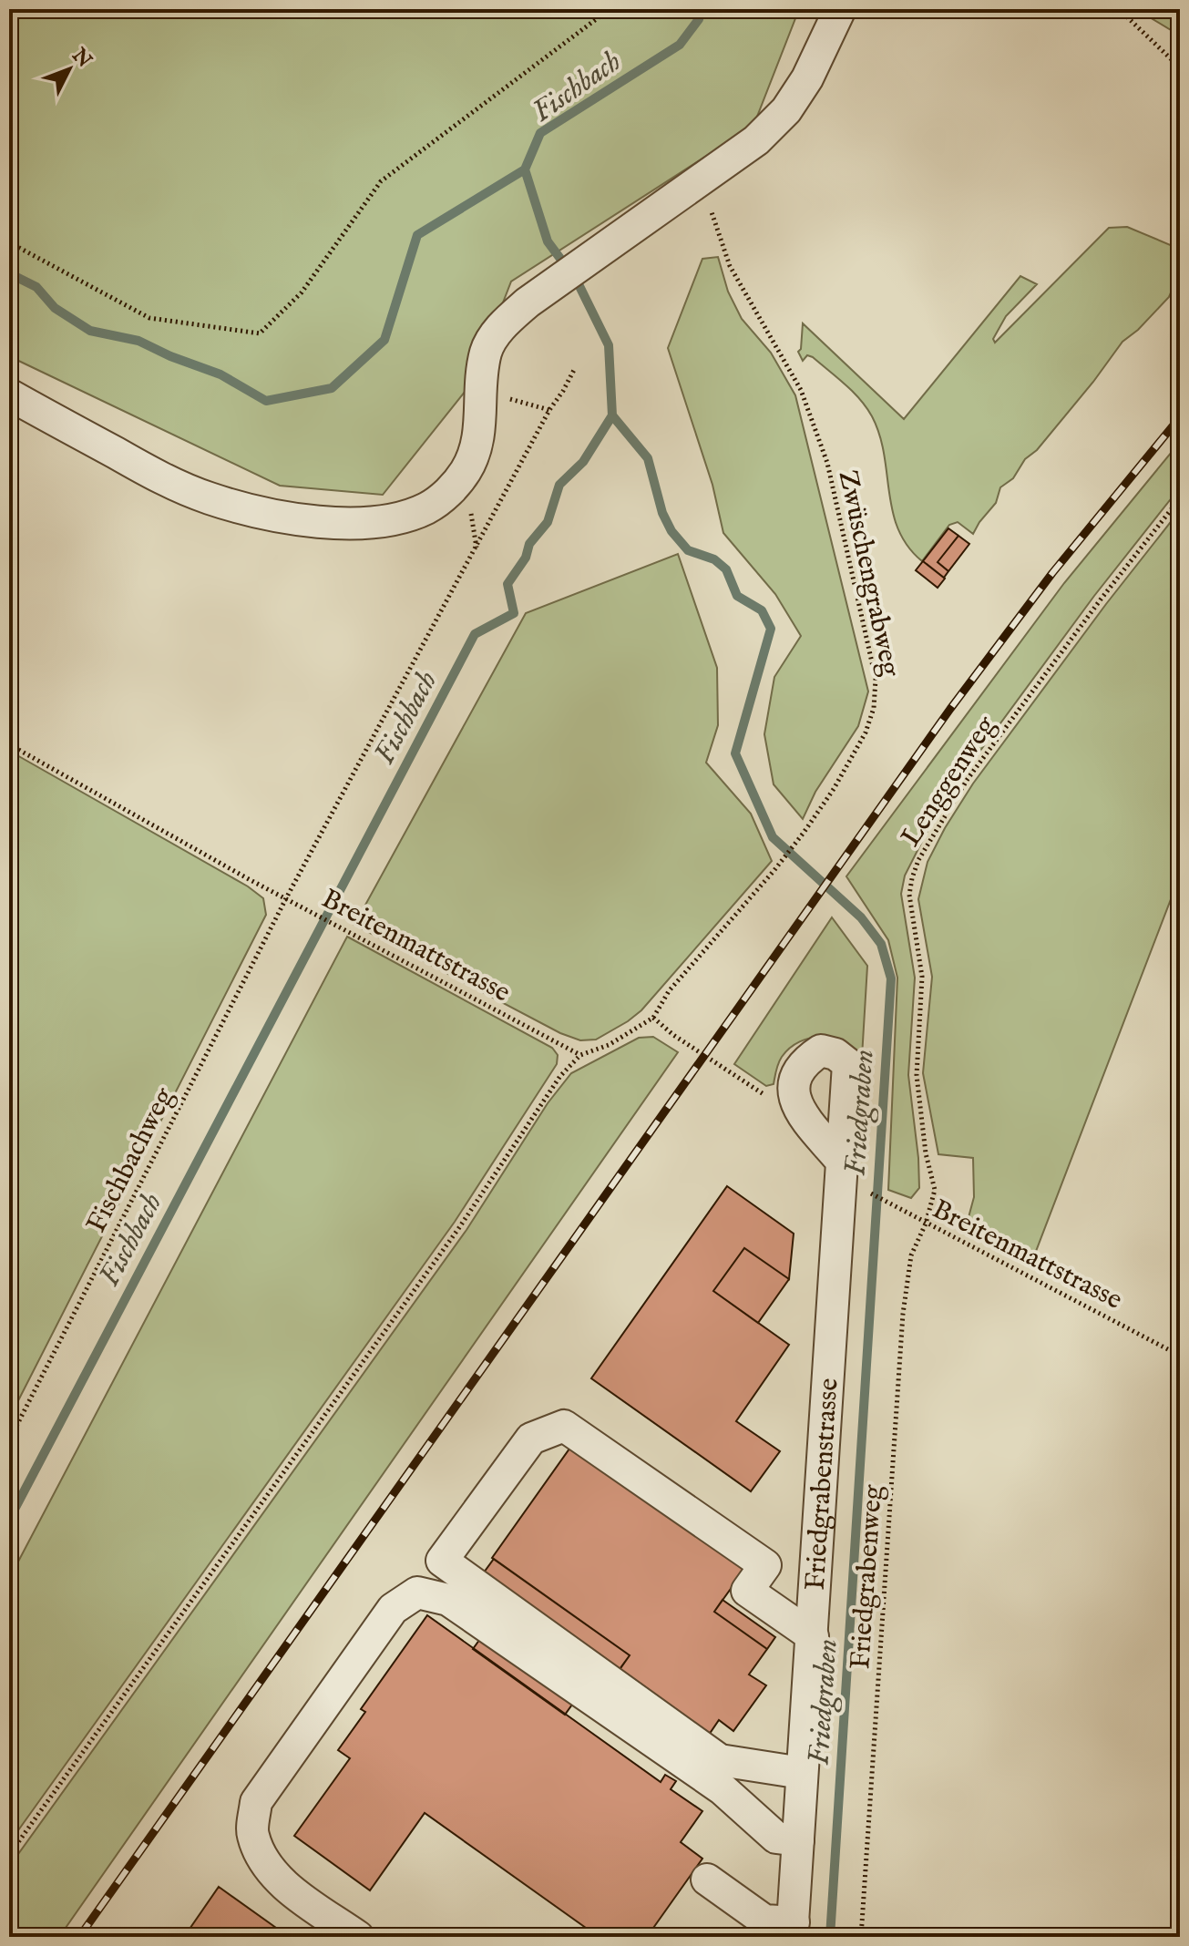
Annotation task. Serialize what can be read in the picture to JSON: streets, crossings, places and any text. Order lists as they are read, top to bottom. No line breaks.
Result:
{"streets":{"lane":["Friedgrabenstrasse"],"path":["Zwüschengrabweg","Lenggenweg","Breitenmattstrasse","Fischbachweg","Friedgrabenweg"]},"crossings":[["Lenggenweg","Breitenmattstrasse"],["Lenggenweg","Friedgrabenweg"],["Breitenmattstrasse","Fischbachweg"],["Breitenmattstrasse","Friedgrabenweg"]],"water":["Fischbach","Friedgraben"],"north":"top right"}
